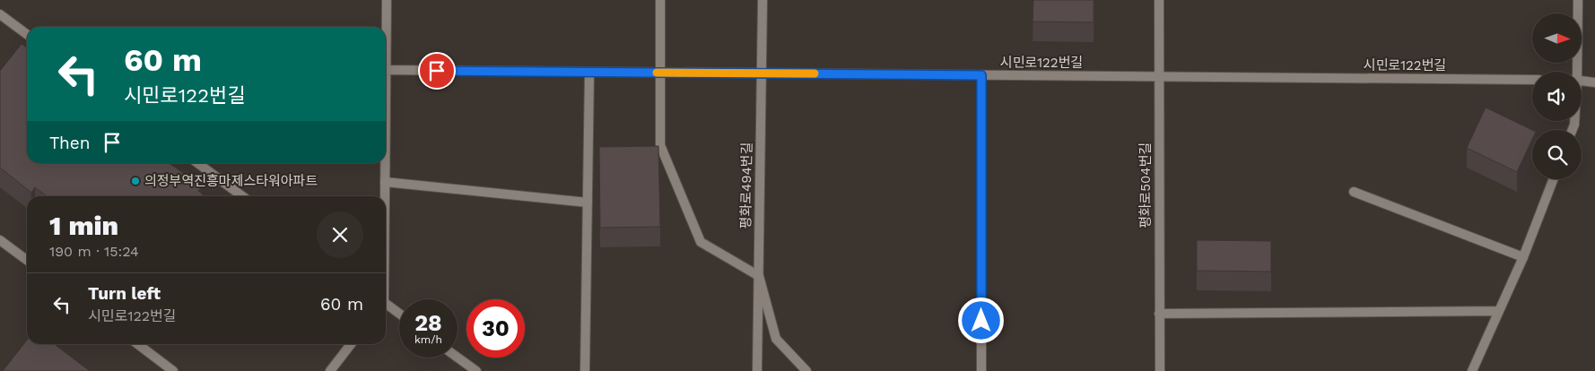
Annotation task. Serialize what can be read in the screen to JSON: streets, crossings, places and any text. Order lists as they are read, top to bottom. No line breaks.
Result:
{"streets":{"street":["시민로122번길","평화로494번길","평화로504번길"]},"crossings":[["시민로122번길","평화로494번길"],["시민로122번길","평화로504번길"]],"places":["의정부역진흥마제스타워아파트"],"north":"right","page":{"turn":["60 m","시민로122번길"],"then":"Then","heading":["1 min","190 m · 15:24"],"list":[{"name":"Turn left","note":"시민로122번길","value":"60 m"}],"speed":"28 km/h","limit":"30"}}
